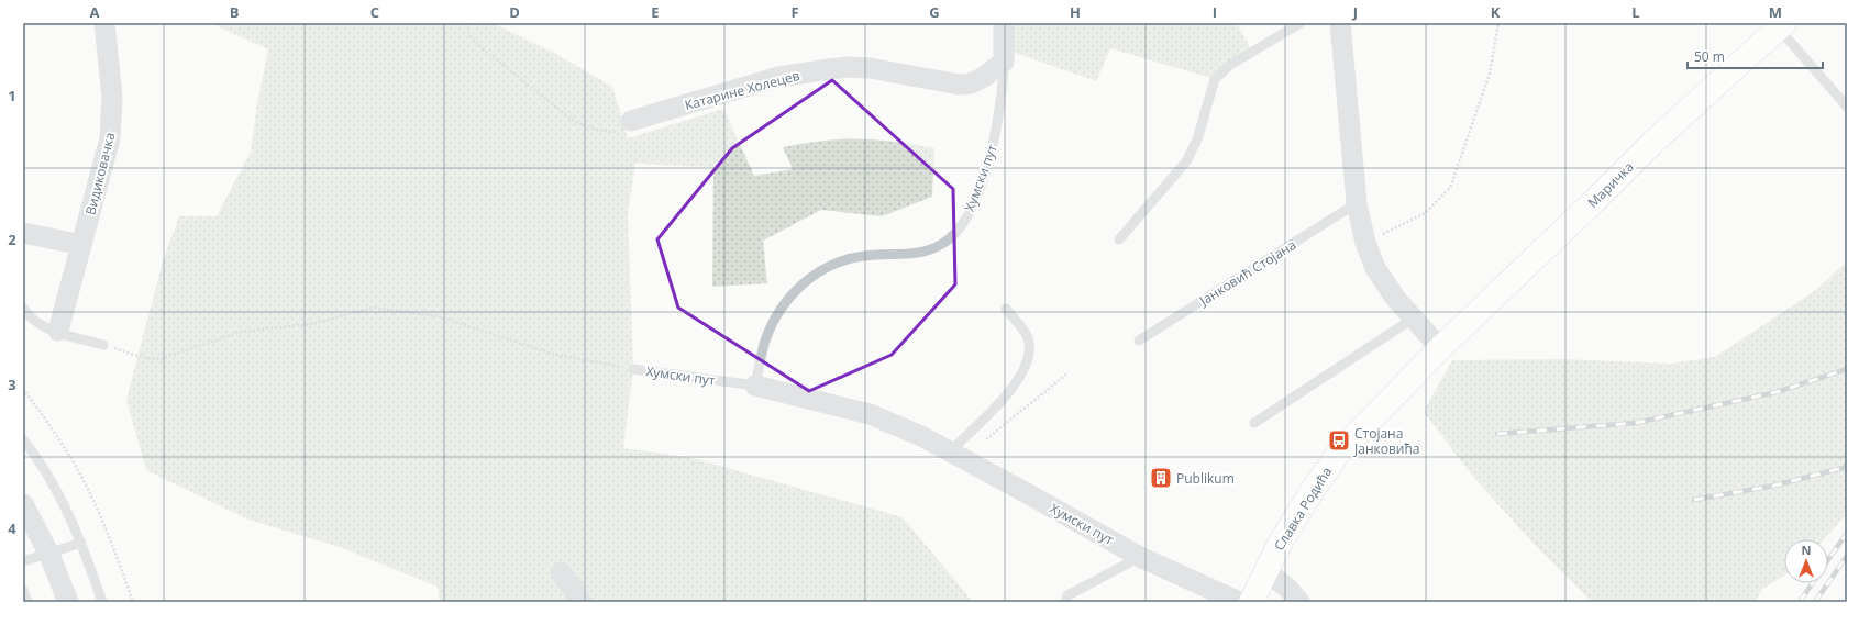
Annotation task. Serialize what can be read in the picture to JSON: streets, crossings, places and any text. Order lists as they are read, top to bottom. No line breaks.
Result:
{"streets":{"street":["Катарине Холецев","Видиковачка","Хумски пут","Маричка","Славка Родића"],"lane":["Јанковић Стојана"]},"crossings":[["Катарине Холецев","Хумски пут"],["Маричка","Славка Родића"]],"places":{"bus stop":["Стојана Јанковића"],"building":["Publikum"]},"scale_bar":"50 m","north":"top","grid":{"columns":["A","B","C","D","E","F","G","H","I","J","K","L","M"],"rows":["1","2","3","4"]}}
